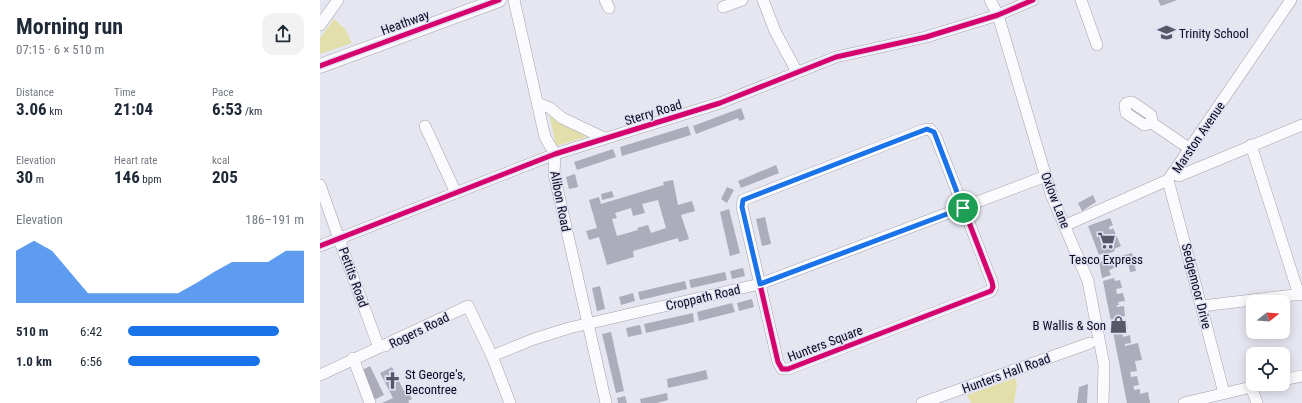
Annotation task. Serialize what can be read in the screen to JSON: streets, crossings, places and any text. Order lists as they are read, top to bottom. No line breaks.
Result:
{"streets":{"main road":["Heathway"],"street":["Sterry Road","Marston Avenue","Oxlow Lane","Alibon Road","Pettits Road","Sedgemoor Drive","Croppath Road","Rogers Road","Hunters Square","Hunters Hall Road"]},"crossings":[["Sterry Road","Oxlow Lane"],["Sterry Road","Alibon Road"],["Sterry Road","Pettits Road"],["Marston Avenue","Oxlow Lane"],["Marston Avenue","Sedgemoor Drive"],["Oxlow Lane","Croppath Road"],["Alibon Road","Croppath Road"],["Pettits Road","Rogers Road"],["Croppath Road","Rogers Road"],["Croppath Road","Hunters Square"]],"places":{"school or university":["Trinity School"],"supermarket":["Tesco Express"],"shop":["B Wallis & Son"],"church":["St George's, Becontree"]},"north":"right","page":{"heading":["Morning run","07:15 · 6 × 510 m"],"stats":[["Distance","3.06 km"],["Time","21:04"],["Pace","6:53 /km"],["Elevation","30 m"],["Heart rate","146 bpm"],["kcal","205"]],"chart":["Elevation","186–191 m"],"list":[{"name":"510 m","note":"6:42"},{"name":"1.0 km","note":"6:56"}]}}
